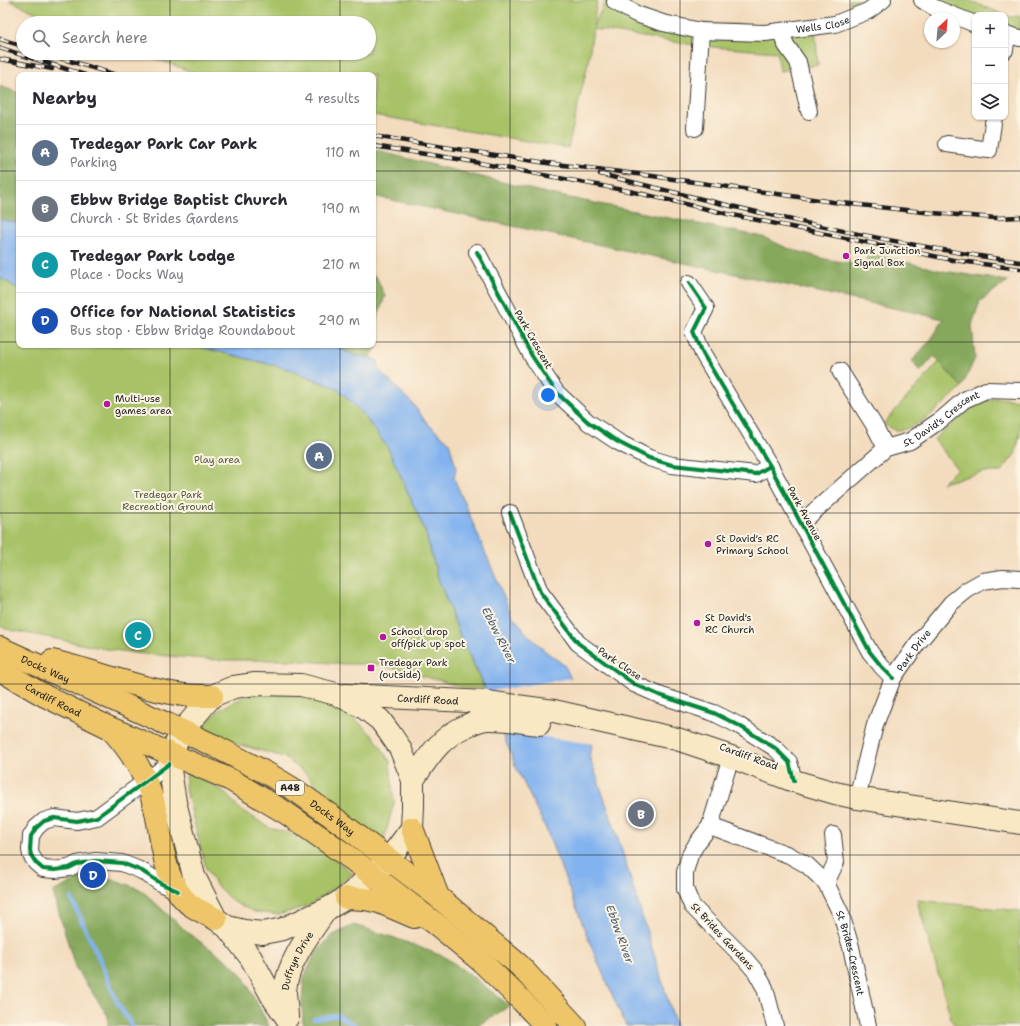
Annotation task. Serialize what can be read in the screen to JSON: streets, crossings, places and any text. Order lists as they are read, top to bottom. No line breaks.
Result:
{"streets":{"main road":["Docks Way","Cardiff Road","A48","Duffryn Drive"],"street":["Wells Close","Park Crescent","St David's Crescent","Park Avenue","Park Drive","Park Close","St Brides Gardens","St Brides Crescent"]},"crossings":[["Park Crescent","Park Avenue"],["St David's Crescent","Park Avenue"],["Park Avenue","Park Drive"],["Park Drive","Cardiff Road"],["Park Close","Cardiff Road"],["Docks Way","Cardiff Road"],["Docks Way","A48"],["Cardiff Road","A48"],["Cardiff Road","St Brides Gardens"],["A48","Duffryn Drive"],["St Brides Gardens","St Brides Crescent"]],"water":["Ebbw River"],"parks":["Play area","Tredegar Park Recreation Ground"],"places":{"other":["Park Junction Signal Box","Multi-use games area","St David's RC Primary School","St David's RC Church","School drop off/pick up spot"],"transit":["Tredegar Park (outside)"]},"north":"top right","page":{"map_buttons":["+","−"],"search":"Search here","heading":["Nearby","4 results"],"list":[{"mark":"A","name":"Tredegar Park Car Park","note":"Parking","value":"110 m"},{"mark":"B","name":"Ebbw Bridge Baptist Church","note":"Church · St Brides Gardens","value":"190 m"},{"mark":"C","name":"Tredegar Park Lodge","note":"Place · Docks Way","value":"210 m"},{"mark":"D","name":"Office for National Statistics","note":"Bus stop · Ebbw Bridge Roundabout","value":"290 m"}],"pins":["A","C","B","D"]}}
